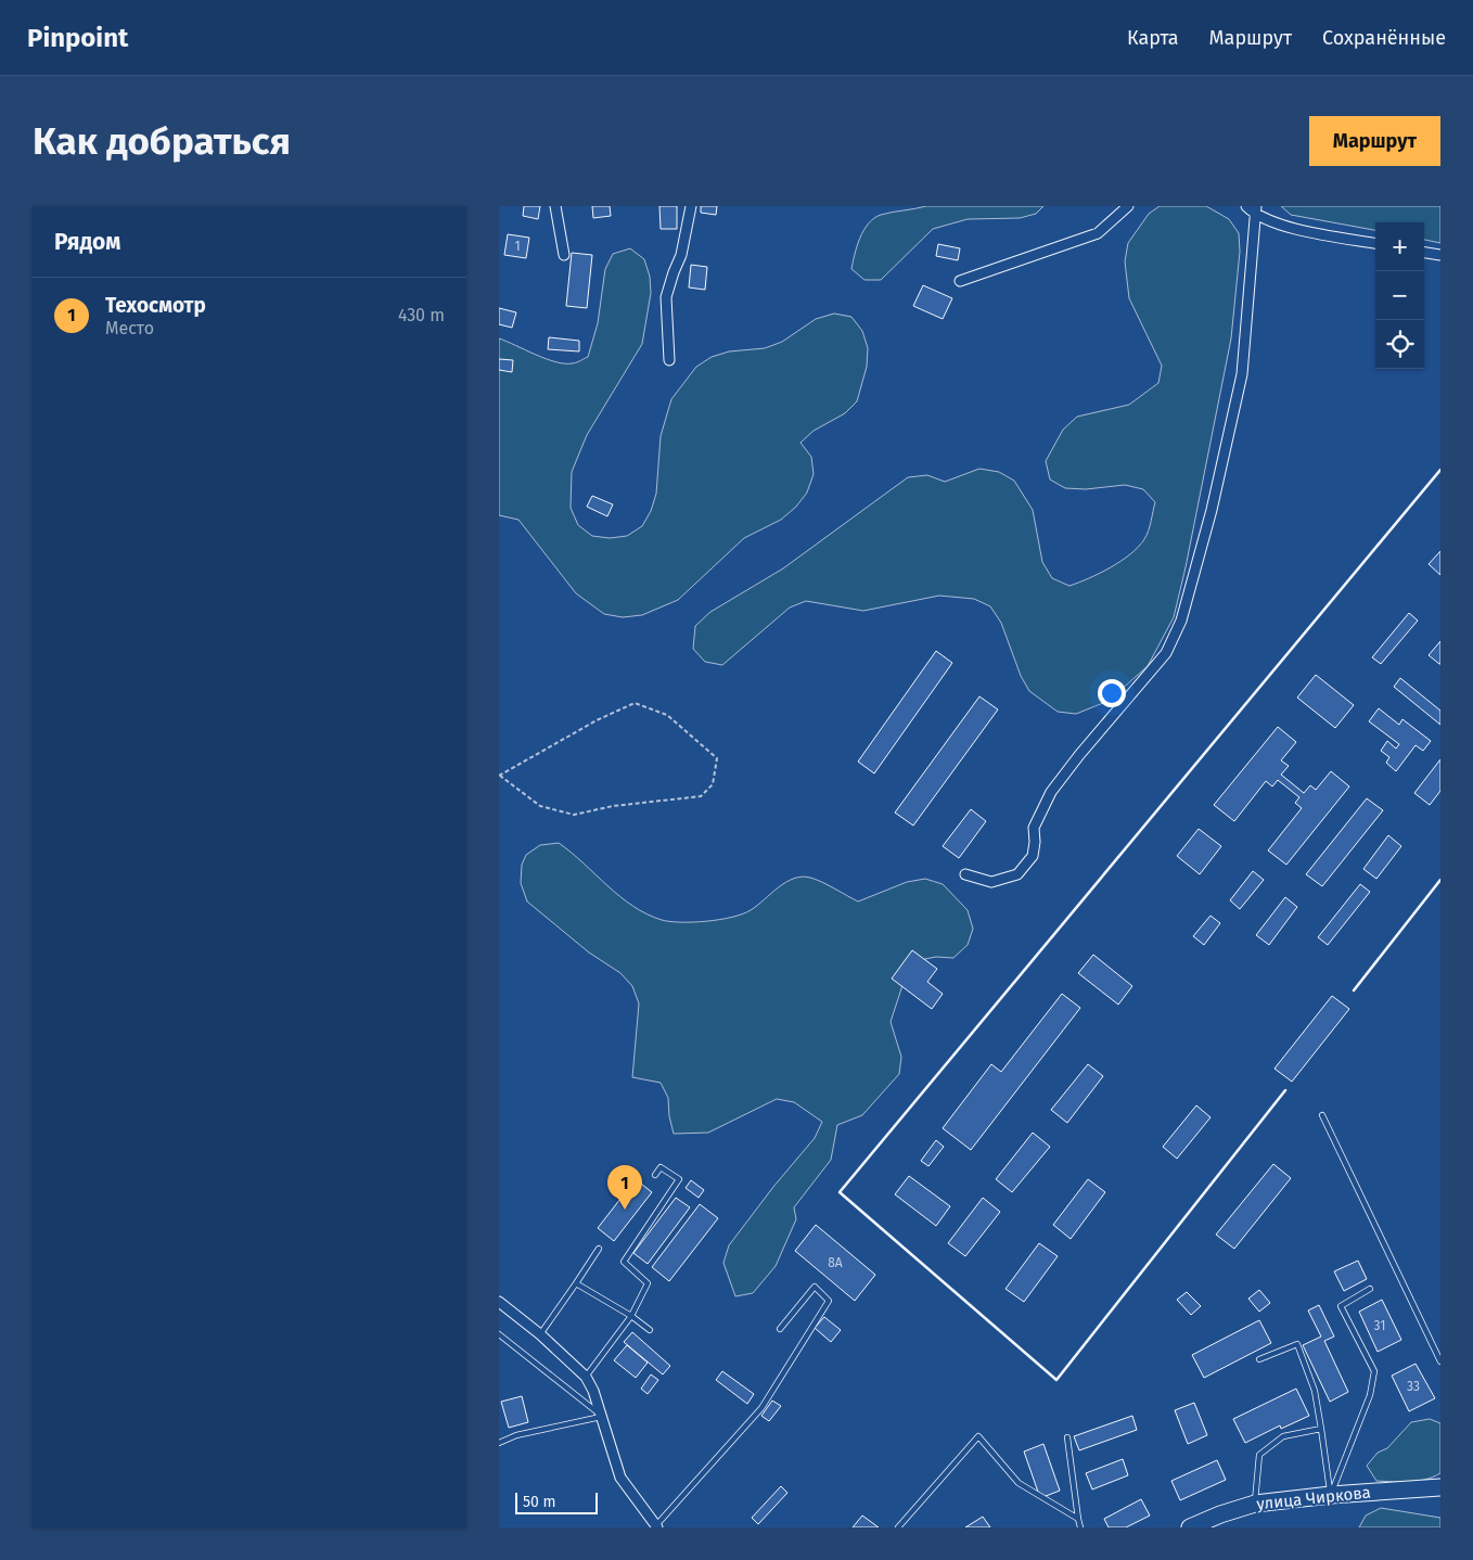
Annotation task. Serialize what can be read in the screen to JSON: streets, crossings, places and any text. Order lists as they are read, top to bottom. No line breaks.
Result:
{"streets":{"main road":["улица Чиркова"]},"house_numbers":["1","8А","31","33"],"scale_bar":"50 m","page":{"header":"Pinpoint","nav":["Карта","Маршрут","Сохранённые"],"buttons":"Маршрут","title":"Как добраться","heading":"Рядом","map_buttons":["+","−"],"list":[{"mark":"1","name":"Техосмотр","note":"Место","value":"430 m"}],"pins":"1","scale":"50 m"}}
